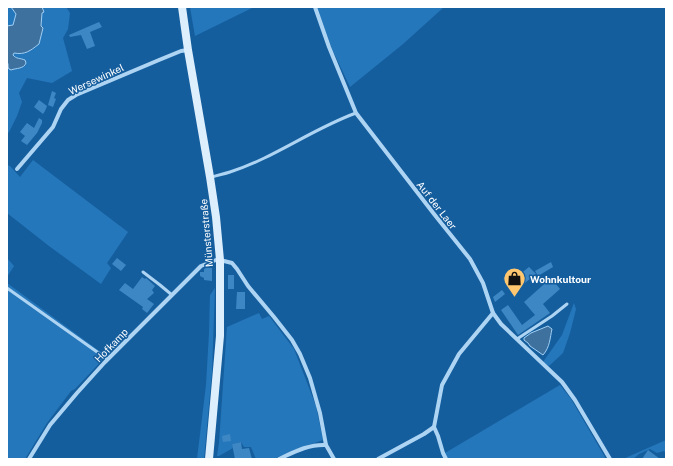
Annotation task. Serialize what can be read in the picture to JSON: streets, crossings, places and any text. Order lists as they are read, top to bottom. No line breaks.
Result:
{"streets":{"main road":["Münsterstraße"],"street":["Wersewinkel","Auf der Laer","Hofkamp"]},"crossings":[["Wersewinkel","Münsterstraße"],["Münsterstraße","Hofkamp"]],"places":{"shop":["Wohnkultour"]}}
